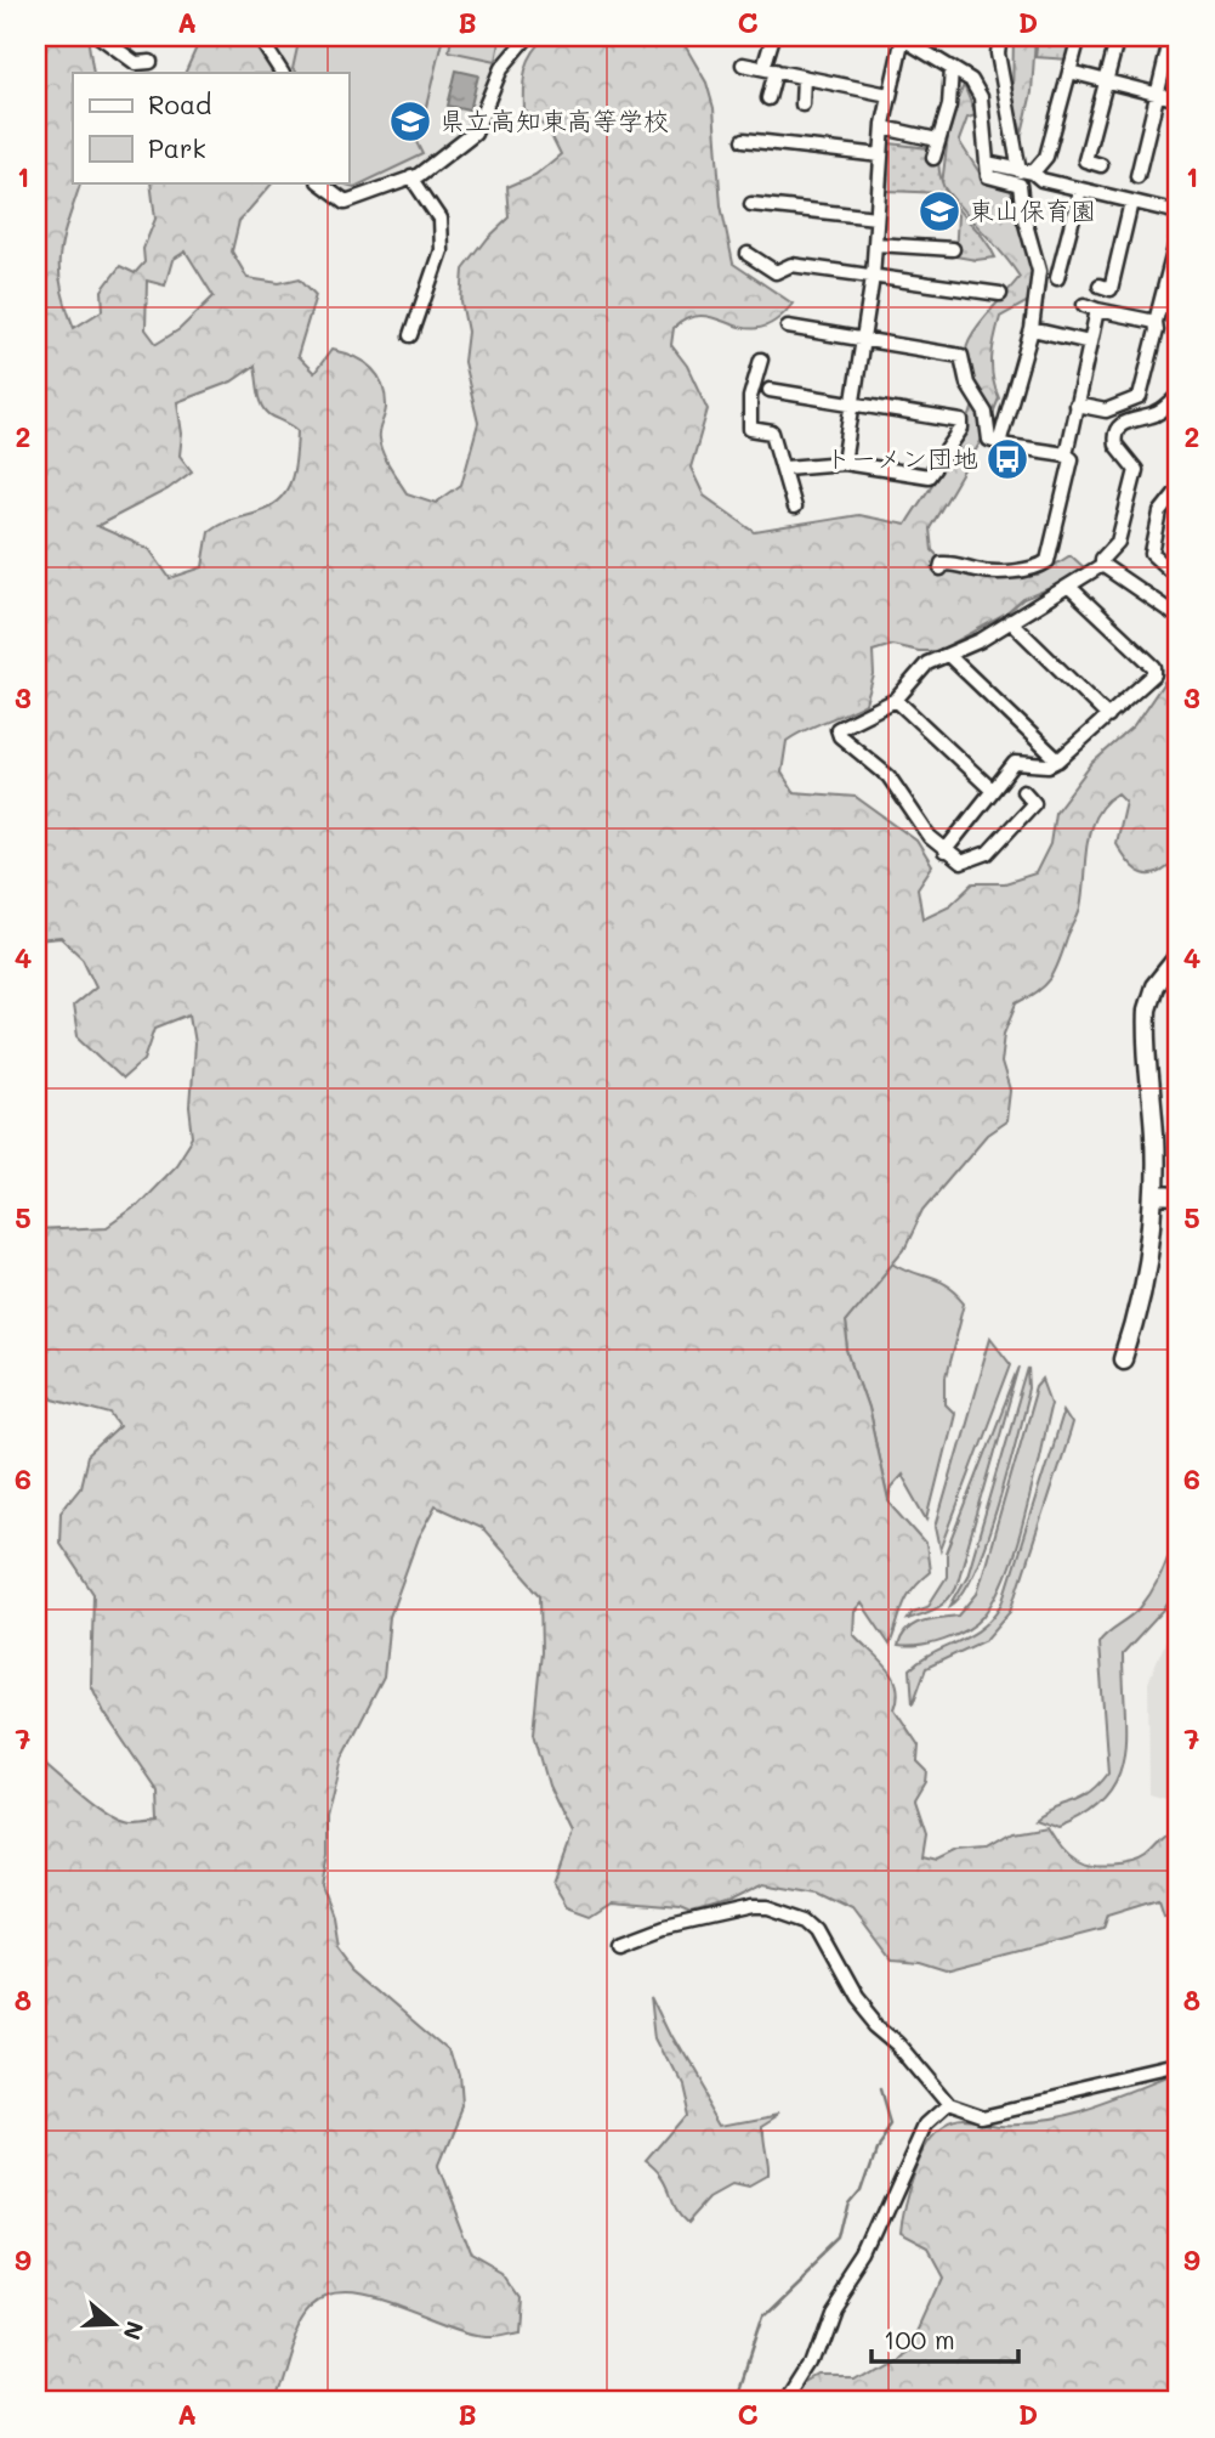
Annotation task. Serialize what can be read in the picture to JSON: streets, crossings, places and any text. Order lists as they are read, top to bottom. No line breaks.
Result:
{"places":{"school or university":["県立高知東高等学校","東山保育園"],"bus stop":["トーメン団地"]},"legend":["Road","Park"],"scale_bar":"100 m","north":"right","grid":{"columns":["A","B","C","D"],"rows":["1","2","3","4","5","6","7","8","9"]}}
